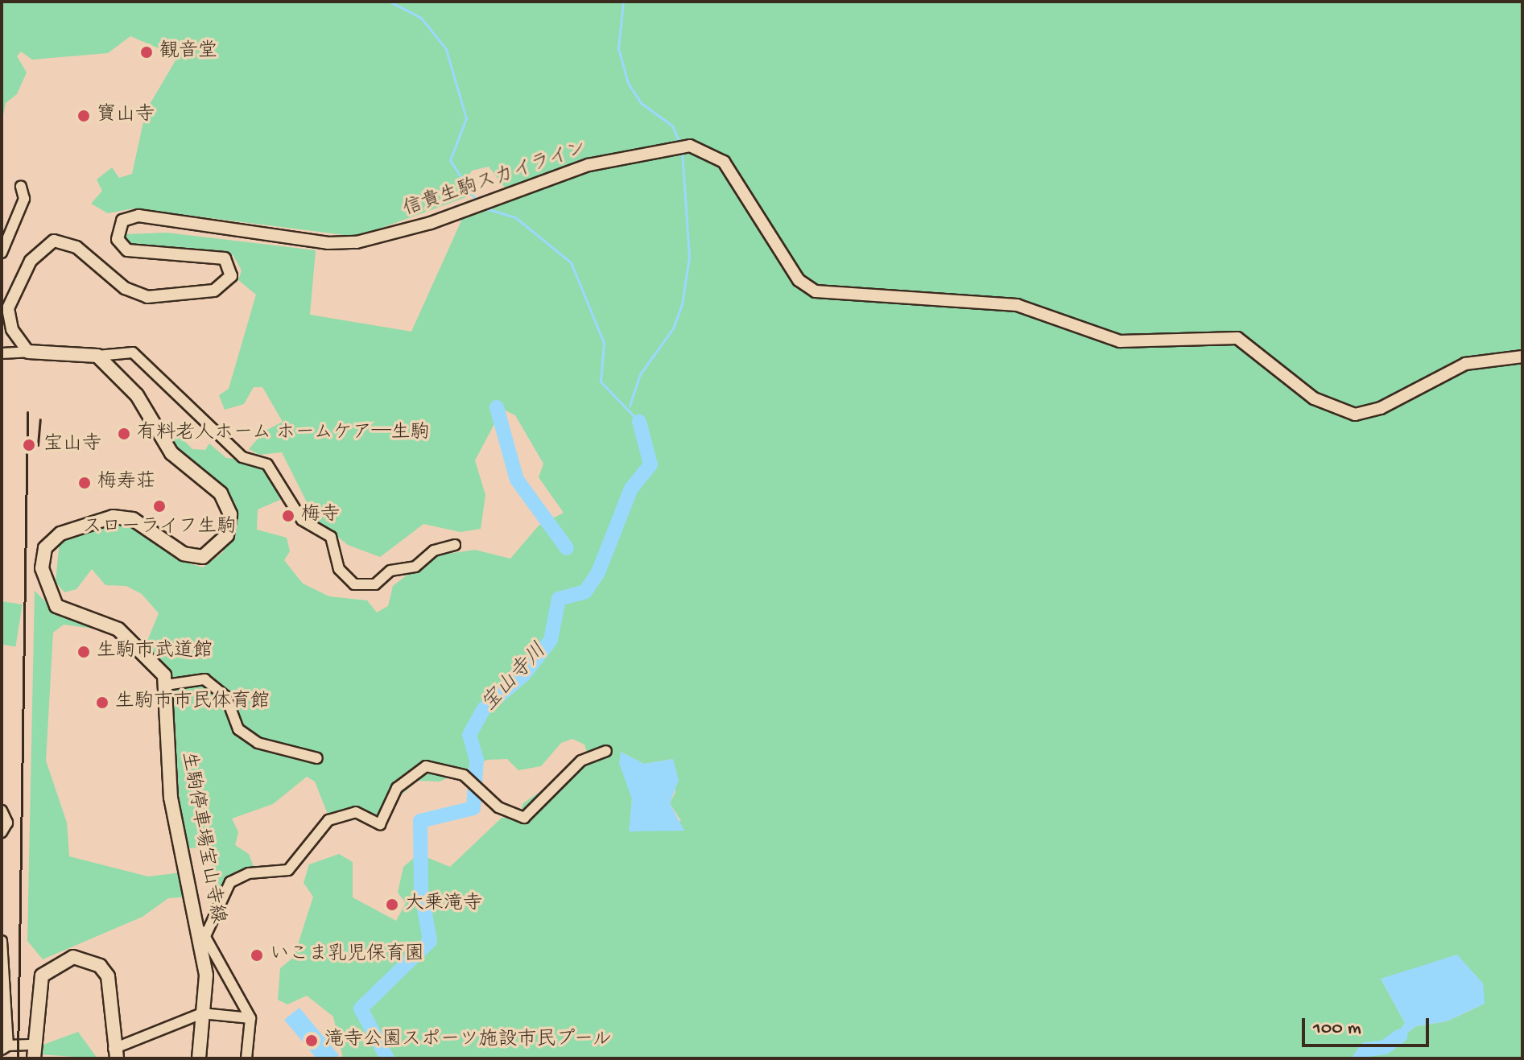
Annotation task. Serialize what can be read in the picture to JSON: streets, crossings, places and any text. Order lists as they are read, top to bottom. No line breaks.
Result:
{"streets":{"main road":["生駒停車場宝山寺線"],"street":["信貴生駒スカイライン"]},"water":["宝山寺川"],"places":["観音堂","寶山寺","有料老人ホーム ホームケア―生駒","宝山寺","梅寿荘","スローライフ生駒","梅寺","生駒市武道館","生駒市市民体育館","大乗滝寺","いこま乳児保育園","滝寺公園スポーツ施設市民プール"],"scale_bar":"100 m"}
